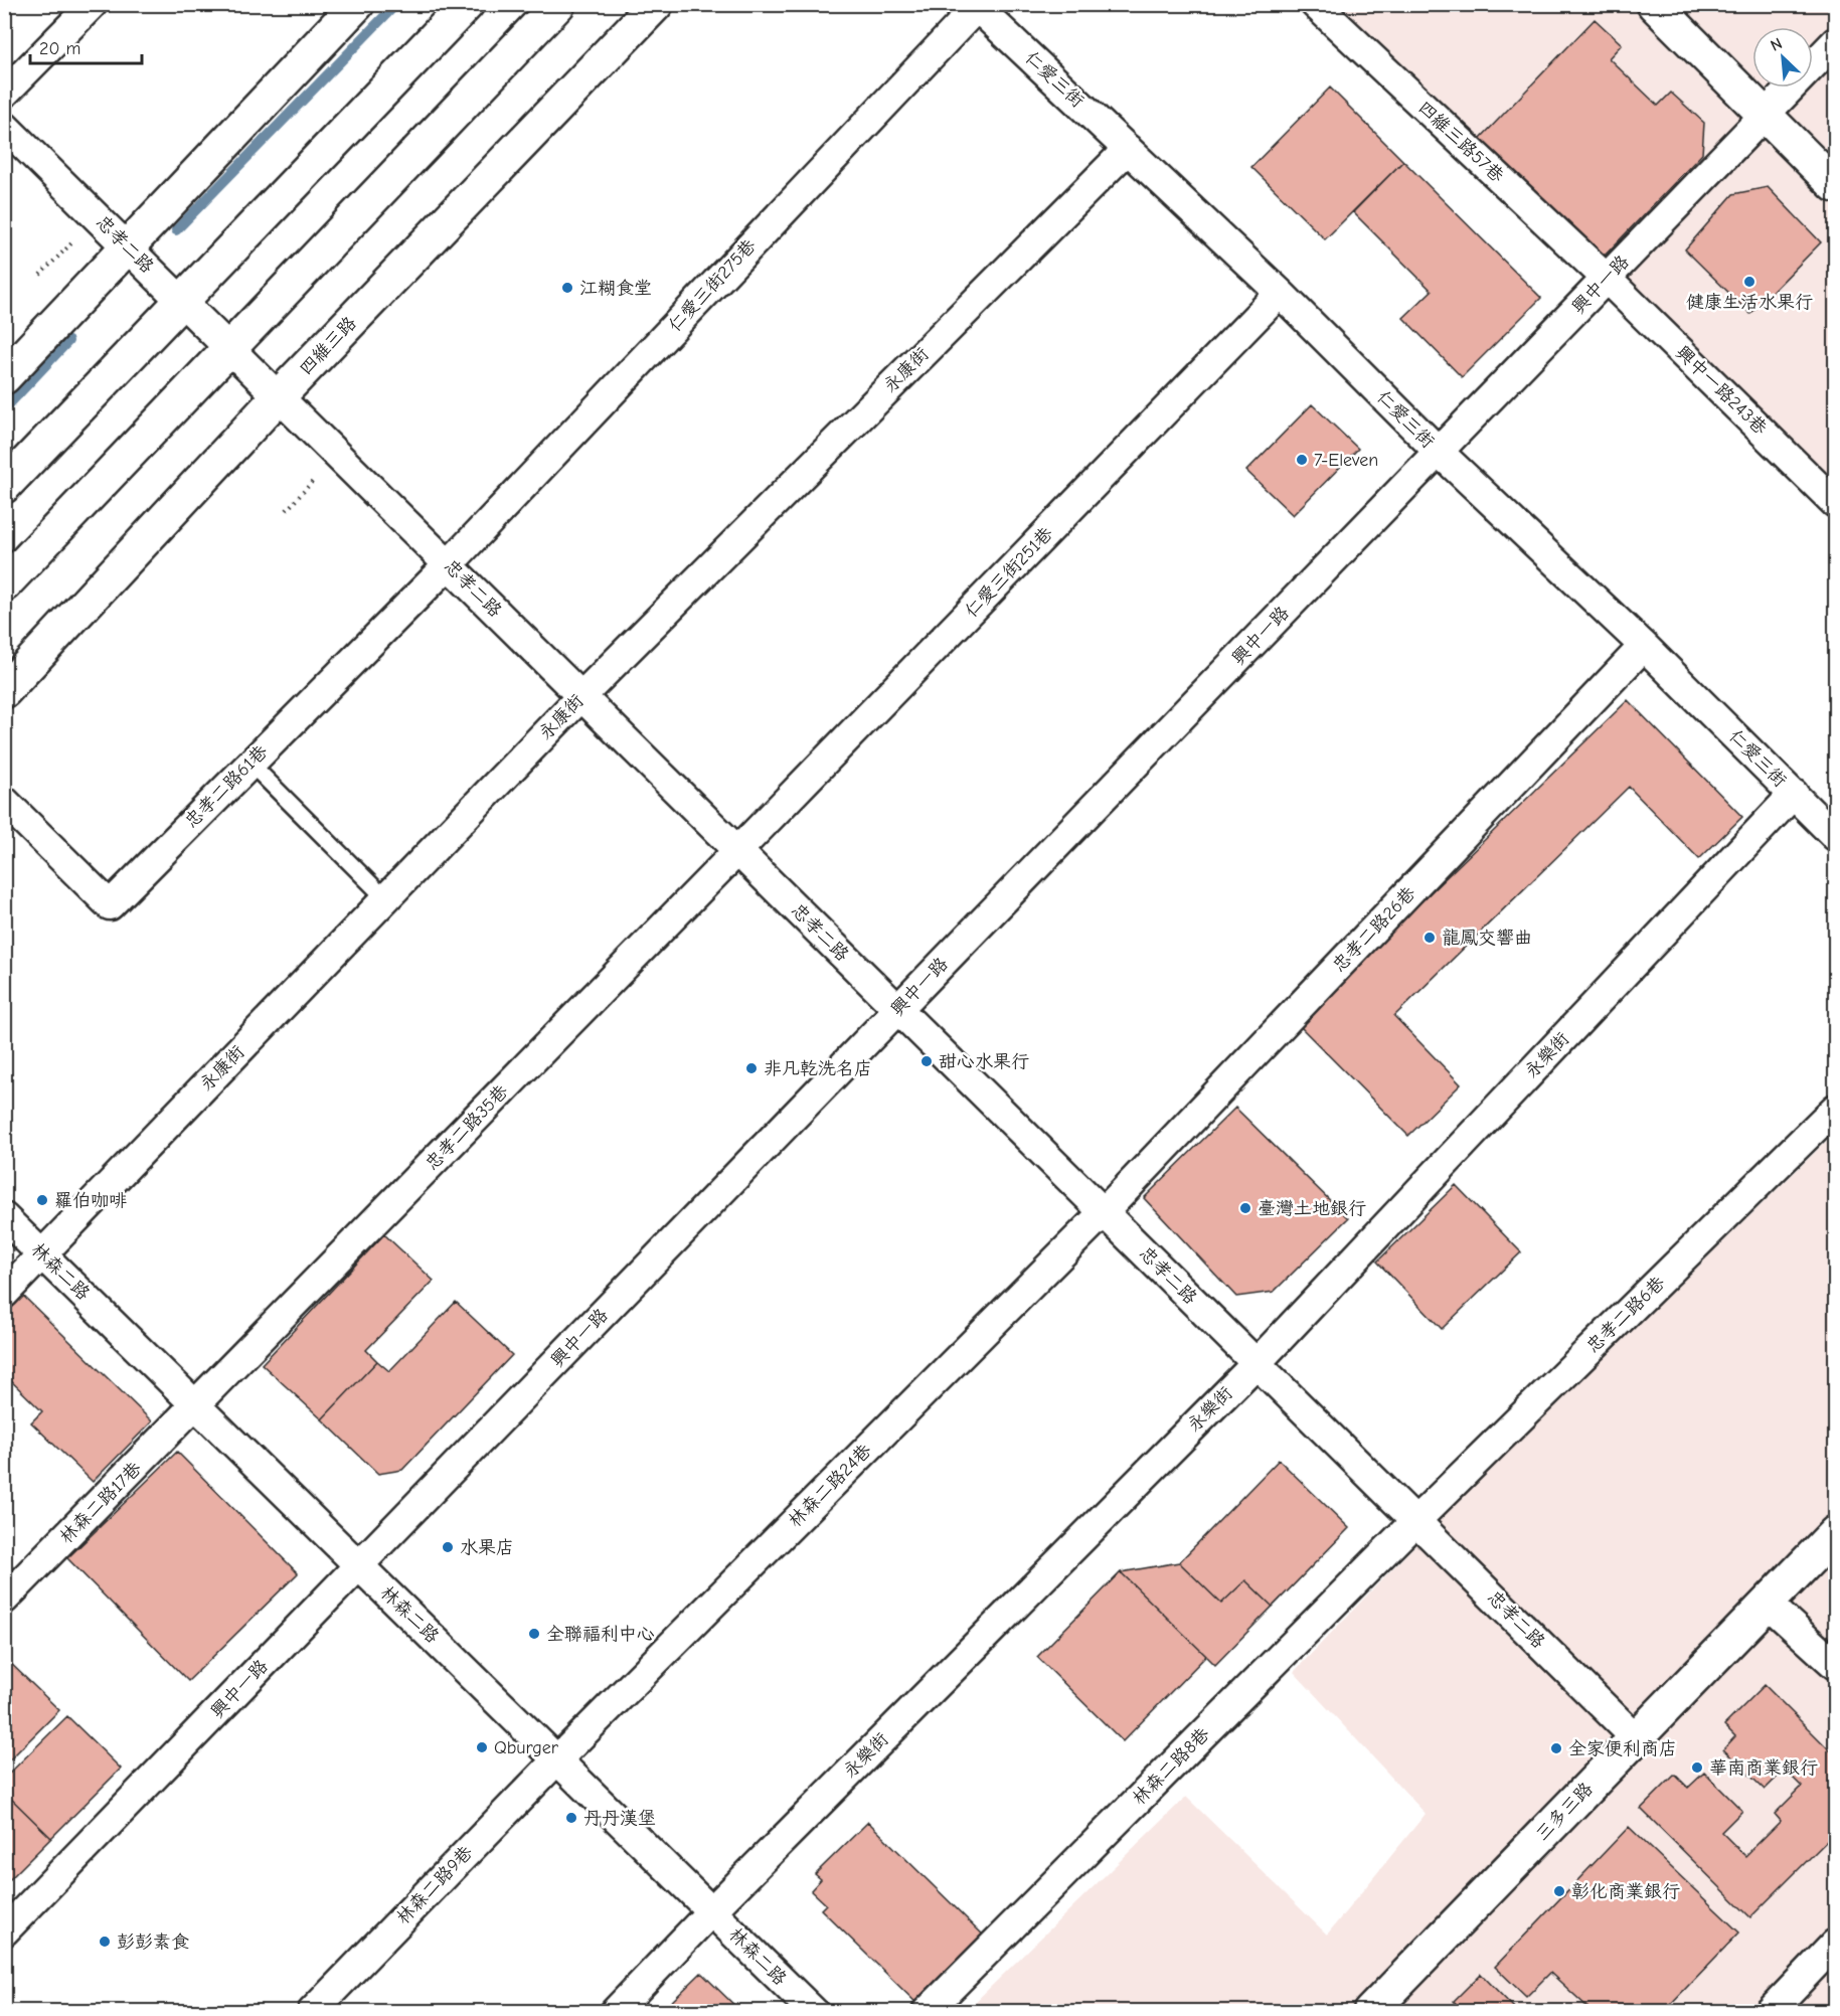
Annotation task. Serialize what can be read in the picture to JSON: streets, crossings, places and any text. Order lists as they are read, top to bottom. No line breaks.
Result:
{"streets":{"street":["仁愛三街","四維三路57巷","忠孝二路","興中一路","仁愛三街275巷","四維三路","永康街","興中一路243巷","仁愛三街251巷","忠孝二路61巷","忠孝二路26巷","永樂街","忠孝二路35巷","林森二路","忠孝二路6巷","林森二路24巷","林森二路17巷","林森二路8巷","三多三路","林森二路9巷"]},"crossings":[["仁愛三街","興中一路"],["仁愛三街","仁愛三街275巷"],["仁愛三街","永康街"],["仁愛三街","仁愛三街251巷"],["仁愛三街","忠孝二路26巷"],["仁愛三街","永樂街"],["四維三路57巷","興中一路"],["四維三路57巷","興中一路243巷"],["忠孝二路","興中一路"],["忠孝二路","仁愛三街275巷"],["忠孝二路","四維三路"],["忠孝二路","永康街"],["忠孝二路","仁愛三街251巷"],["忠孝二路","忠孝二路61巷"],["忠孝二路","忠孝二路26巷"],["忠孝二路","永樂街"],["忠孝二路","忠孝二路35巷"],["忠孝二路","忠孝二路6巷"],["忠孝二路","林森二路24巷"],["忠孝二路","林森二路8巷"],["忠孝二路","三多三路"],["興中一路","興中一路243巷"],["興中一路","林森二路"],["仁愛三街275巷","忠孝二路61巷"],["永康街","林森二路"],["仁愛三街251巷","忠孝二路35巷"],["忠孝二路26巷","林森二路24巷"],["永樂街","林森二路"],["忠孝二路35巷","林森二路"],["忠孝二路35巷","林森二路17巷"],["林森二路","林森二路24巷"],["林森二路","林森二路17巷"],["林森二路","林森二路9巷"],["忠孝二路6巷","林森二路8巷"],["林森二路24巷","林森二路9巷"]],"places":["健康生活水果行","江糊食堂","7-Eleven","龍鳳交響曲","甜心水果行","非凡乾洗名店","羅伯咖啡","臺灣土地銀行","水果店","全聯福利中心","Qburger","全家便利商店","華南商業銀行","丹丹漢堡","彰化商業銀行","彭彭素食"],"scale_bar":"20 m","north":"top left"}
